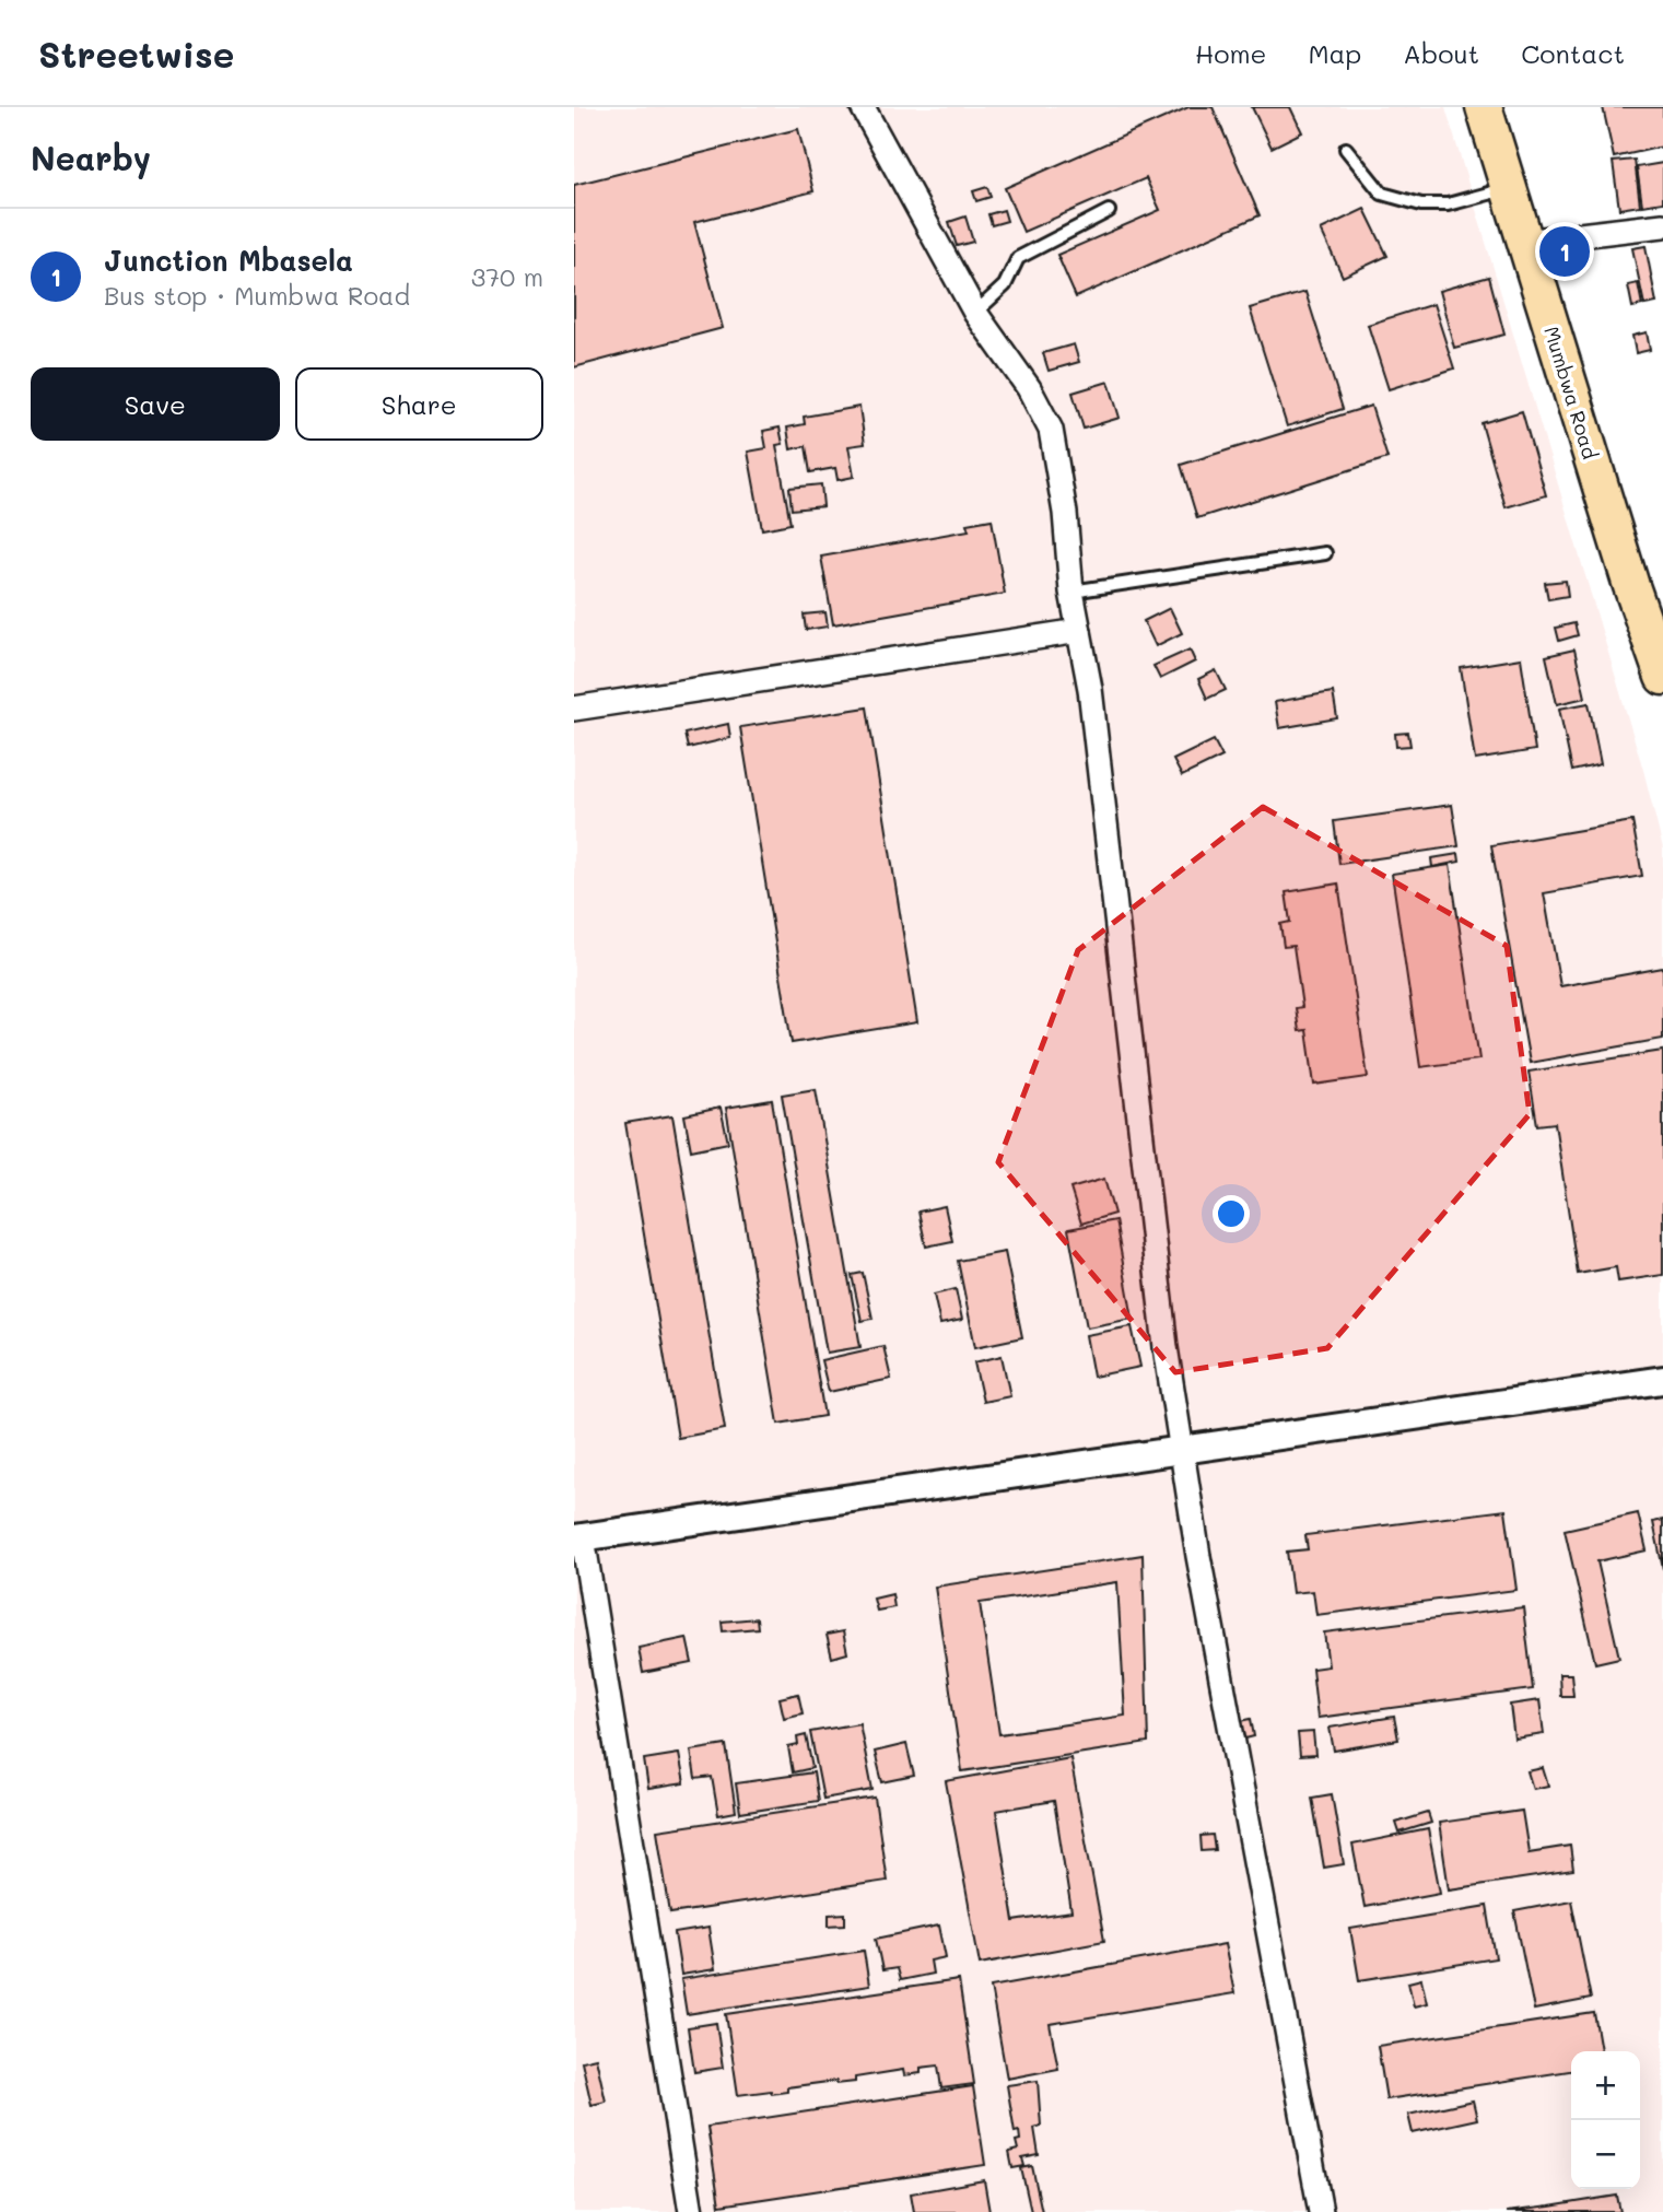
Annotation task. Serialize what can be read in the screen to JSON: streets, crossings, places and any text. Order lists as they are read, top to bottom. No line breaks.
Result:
{"streets":{"main road":["Mumbwa Road"]},"page":{"header":"Streetwise","nav":["Home","Map","About","Contact"],"heading":"Nearby","list":[{"mark":"1","name":"Junction Mbasela","note":"Bus stop · Mumbwa Road","value":"370 m"}],"pins":"1","buttons":["Save","Share"],"map_buttons":["+","−"]}}
